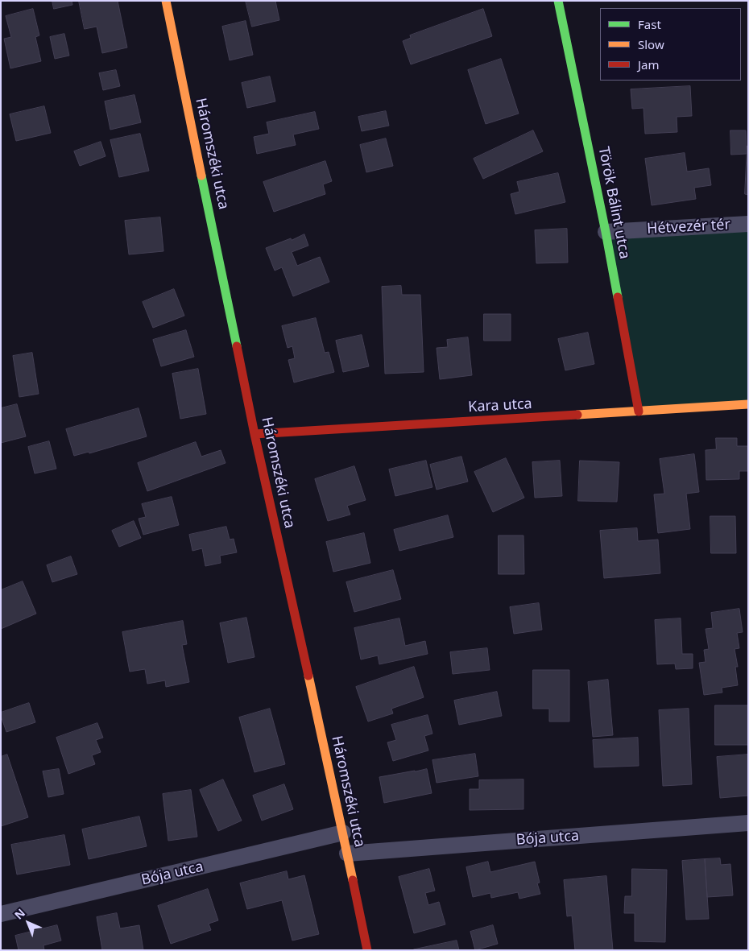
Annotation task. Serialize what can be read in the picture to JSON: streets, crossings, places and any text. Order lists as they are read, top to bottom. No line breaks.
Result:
{"streets":{"street":["Háromszéki utca","Török Bálint utca","Hétvezér tér","Kara utca","Bója utca"]},"crossings":[["Háromszéki utca","Kara utca"],["Háromszéki utca","Bója utca"],["Török Bálint utca","Hétvezér tér"],["Török Bálint utca","Kara utca"]],"legend":["Fast","Slow","Jam"],"north":"top left"}
